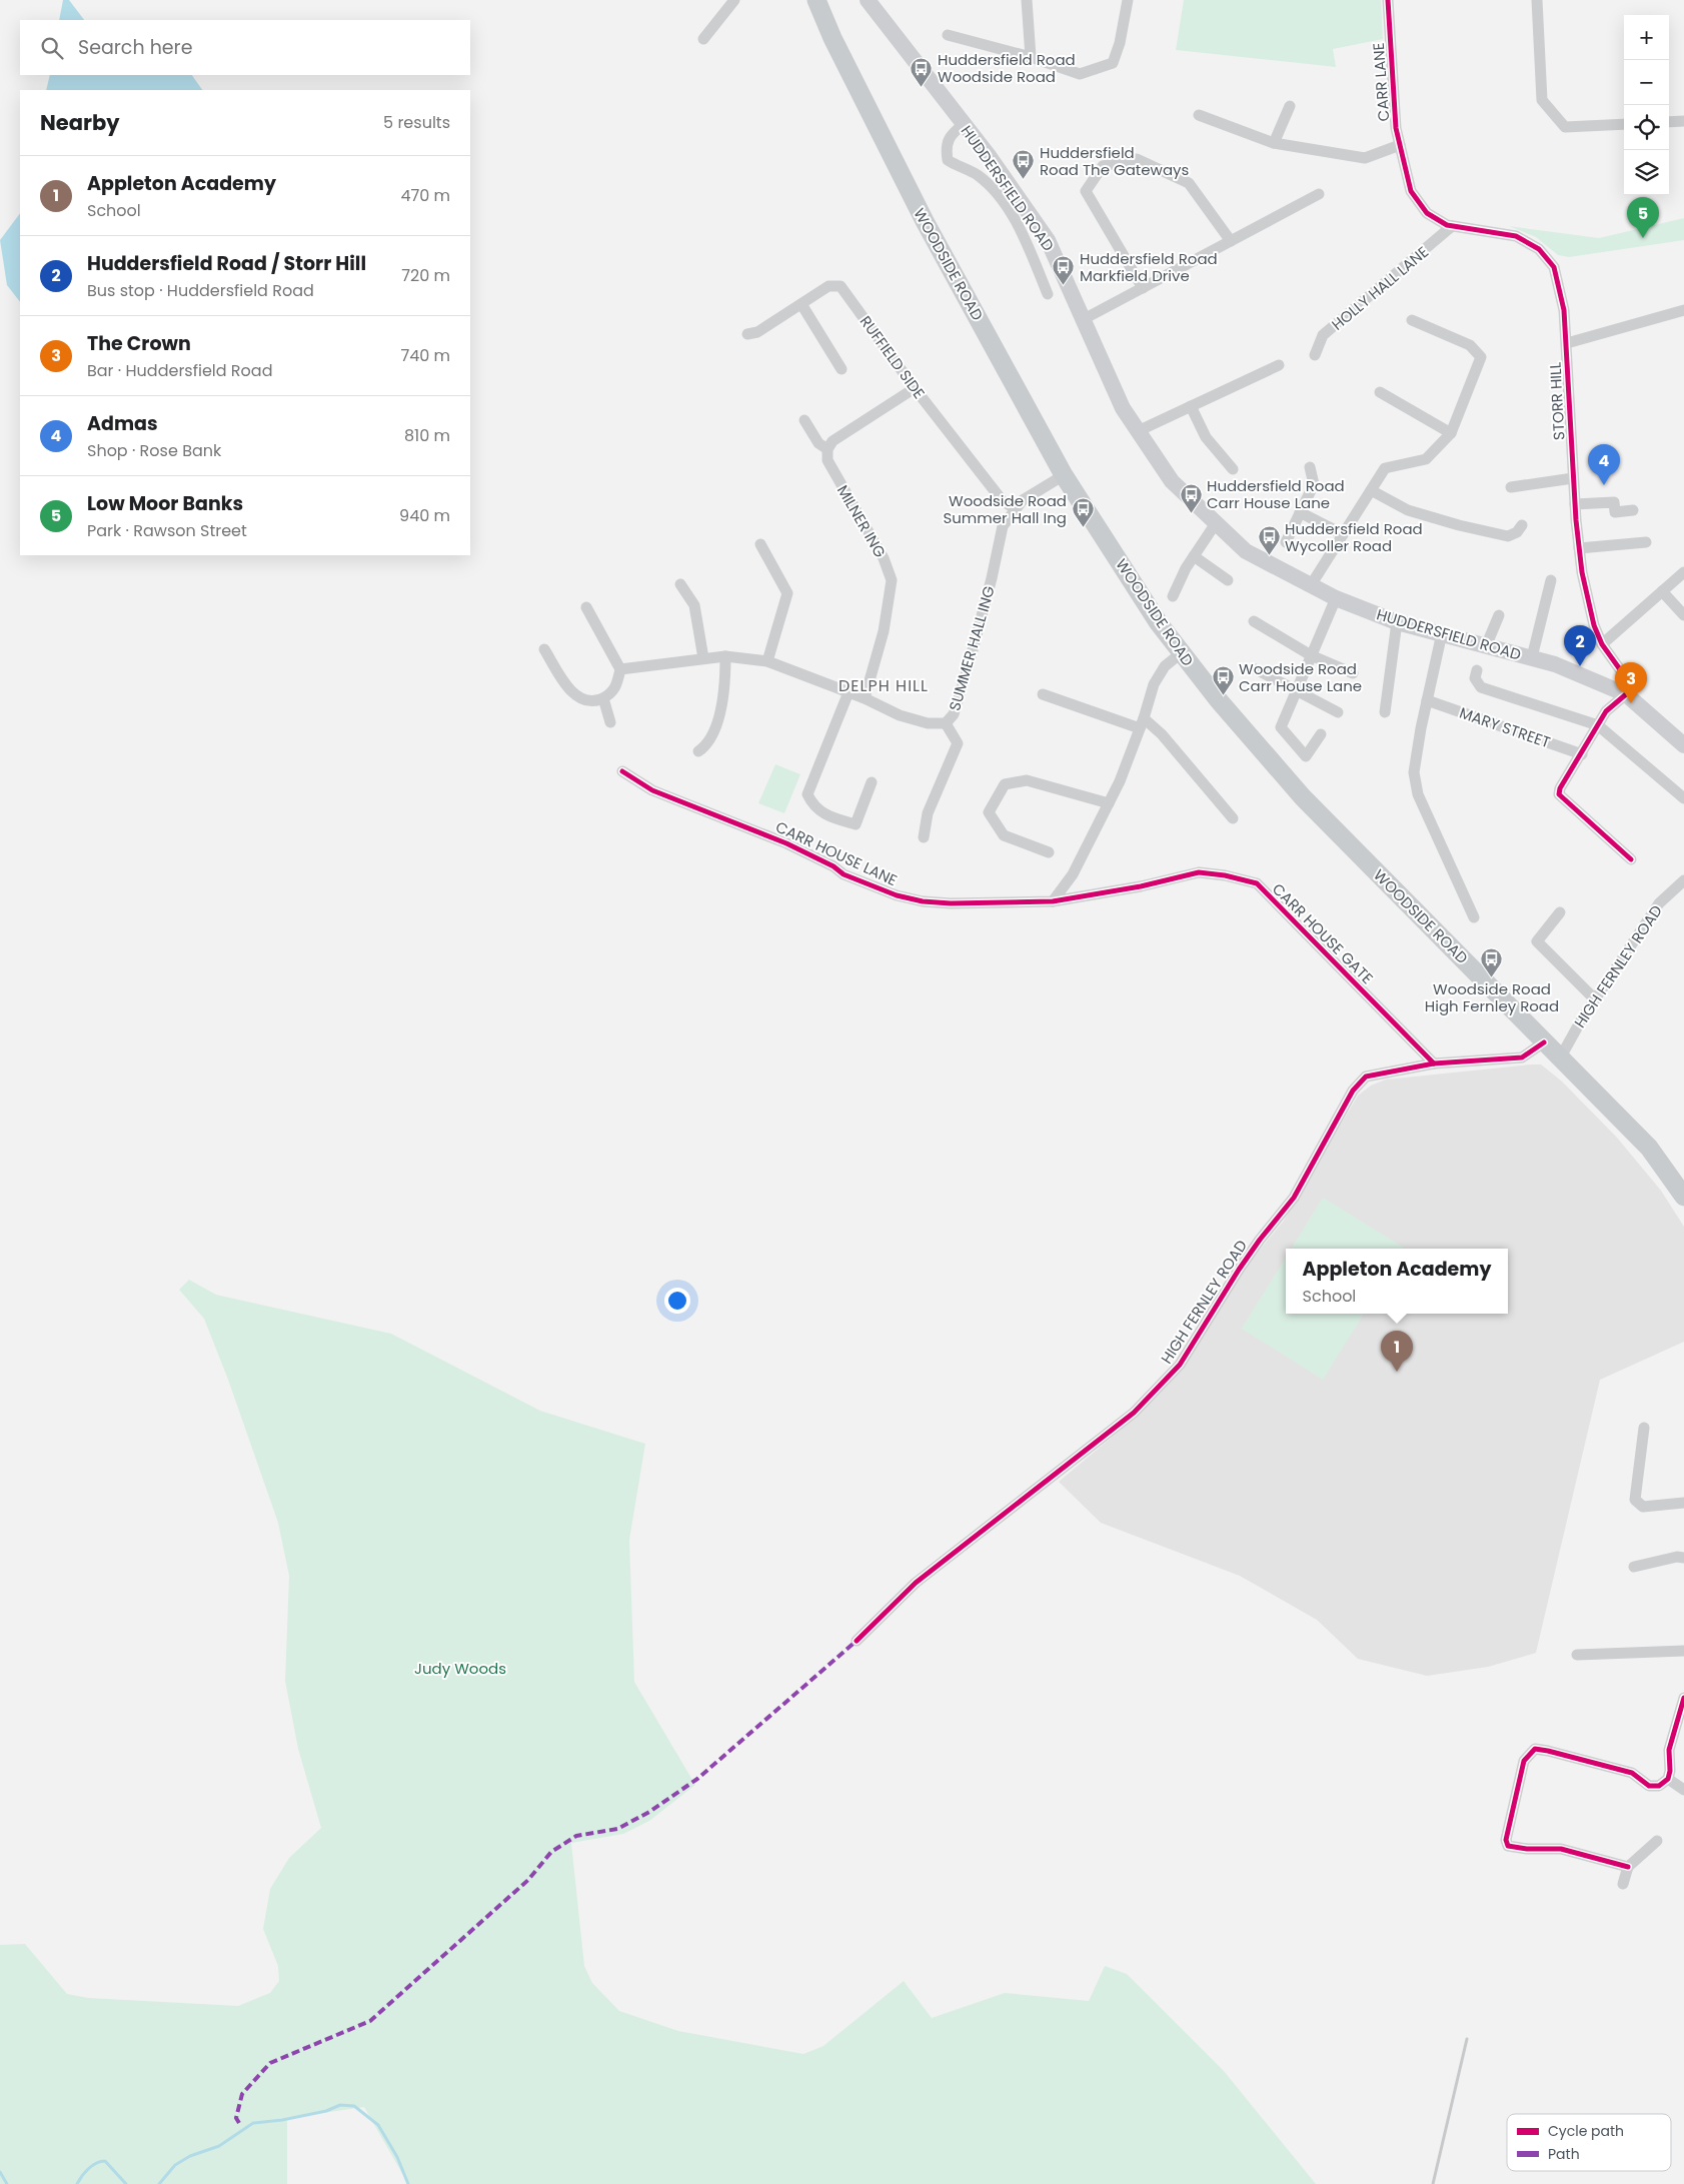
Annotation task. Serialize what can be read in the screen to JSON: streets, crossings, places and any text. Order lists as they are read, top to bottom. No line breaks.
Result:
{"streets":{"main road":["HUDDERSFIELD ROAD","WOODSIDE ROAD"],"street":["CARR LANE","HOLLY HALL LANE","RUFFIELD SIDE","STORR HILL","MILNER ING","SUMMER HALL ING","MARY STREET","CARR HOUSE LANE","CARR HOUSE GATE","HIGH FERNLEY ROAD"]},"crossings":[["CARR LANE","STORR HILL"],["HUDDERSFIELD ROAD","STORR HILL"],["WOODSIDE ROAD","SUMMER HALL ING"],["WOODSIDE ROAD","HIGH FERNLEY ROAD"],["HOLLY HALL LANE","STORR HILL"],["RUFFIELD SIDE","SUMMER HALL ING"],["MILNER ING","SUMMER HALL ING"],["CARR HOUSE LANE","CARR HOUSE GATE"],["CARR HOUSE GATE","HIGH FERNLEY ROAD"]],"districts":["DELPH HILL"],"parks":["Judy Woods"],"places":{"bus stop":["Huddersfield Road Woodside Road","Huddersfield Road The Gateways","Huddersfield Road Markfield Drive","Huddersfield Road Carr House Lane","Woodside Road Summer Hall Ing","Huddersfield Road Wycoller Road","Woodside Road Carr House Lane","Woodside Road High Fernley Road"]},"legend":["Cycle path","Path"],"page":{"map_buttons":["+","−"],"search":"Search here","heading":["Nearby","5 results"],"list":[{"mark":"1","name":"Appleton Academy","note":"School","value":"470 m"},{"mark":"2","name":"Huddersfield Road / Storr Hill","note":"Bus stop · Huddersfield Road","value":"720 m"},{"mark":"3","name":"The Crown","note":"Bar · Huddersfield Road","value":"740 m"},{"mark":"4","name":"Admas","note":"Shop · Rose Bank","value":"810 m"},{"mark":"5","name":"Low Moor Banks","note":"Park · Rawson Street","value":"940 m"}],"pins":["5","4","2","3","1"],"popup":["Appleton Academy","School"]}}
